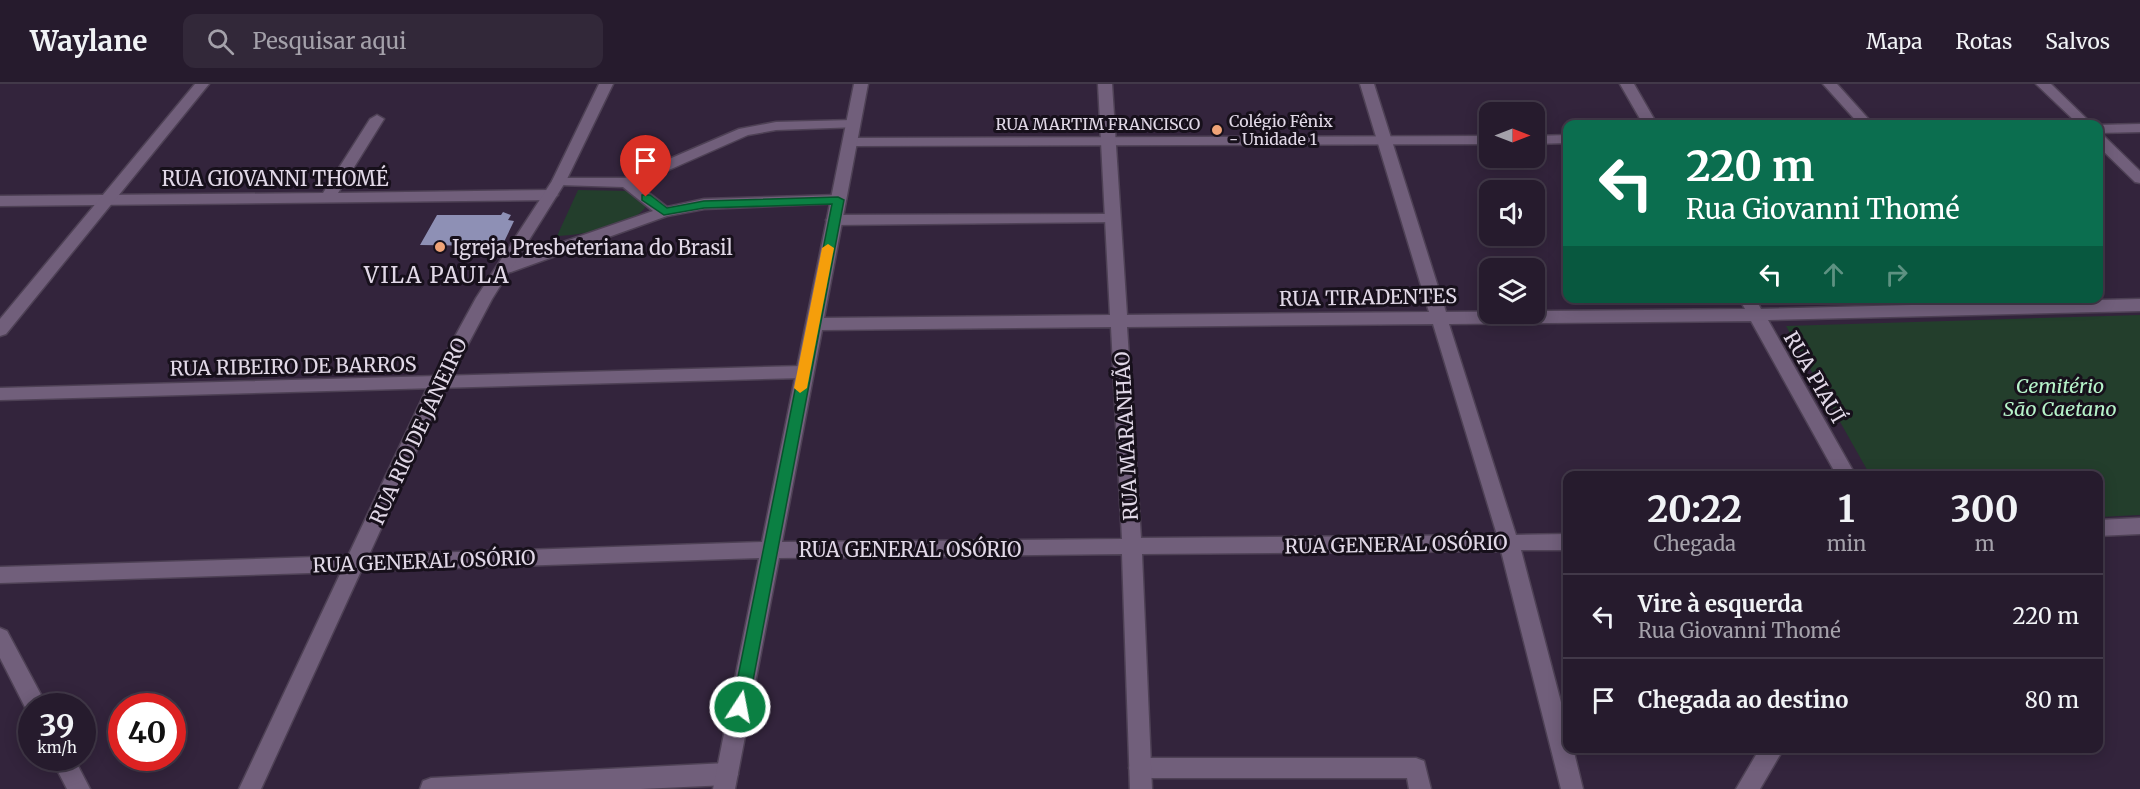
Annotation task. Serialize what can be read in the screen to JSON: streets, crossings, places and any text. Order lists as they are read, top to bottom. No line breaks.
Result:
{"streets":{"street":["RUA MARTIM FRANCISCO","RUA GIOVANNI THOMÉ","RUA TIRADENTES","RUA RIBEIRO DE BARROS","RUA PIAUÍ","RUA RIO DE JANEIRO","RUA MARANHÃO","RUA GENERAL OSÓRIO"]},"crossings":[["RUA MARTIM FRANCISCO","RUA MARANHÃO"],["RUA GIOVANNI THOMÉ","RUA RIO DE JANEIRO"],["RUA TIRADENTES","RUA PIAUÍ"],["RUA TIRADENTES","RUA MARANHÃO"],["RUA RIBEIRO DE BARROS","RUA RIO DE JANEIRO"],["RUA RIO DE JANEIRO","RUA GENERAL OSÓRIO"],["RUA MARANHÃO","RUA GENERAL OSÓRIO"]],"districts":["VILA PAULA"],"parks":["Cemitério São Caetano"],"places":["Colégio Fênix - Unidade 1","Igreja Presbeteriana do Brasil"],"north":"right","page":{"header":"Waylane","search":"Pesquisar aqui","nav":["Mapa","Rotas","Salvos"],"turn":["220 m","Rua Giovanni Thomé"],"eta":["20:22","Chegada","1","min","300","m"],"list":[{"name":"Vire à esquerda","note":"Rua Giovanni Thomé","value":"220 m"},{"name":"Chegada ao destino","value":"80 m"}],"speed":"39 km/h","limit":"40"}}
